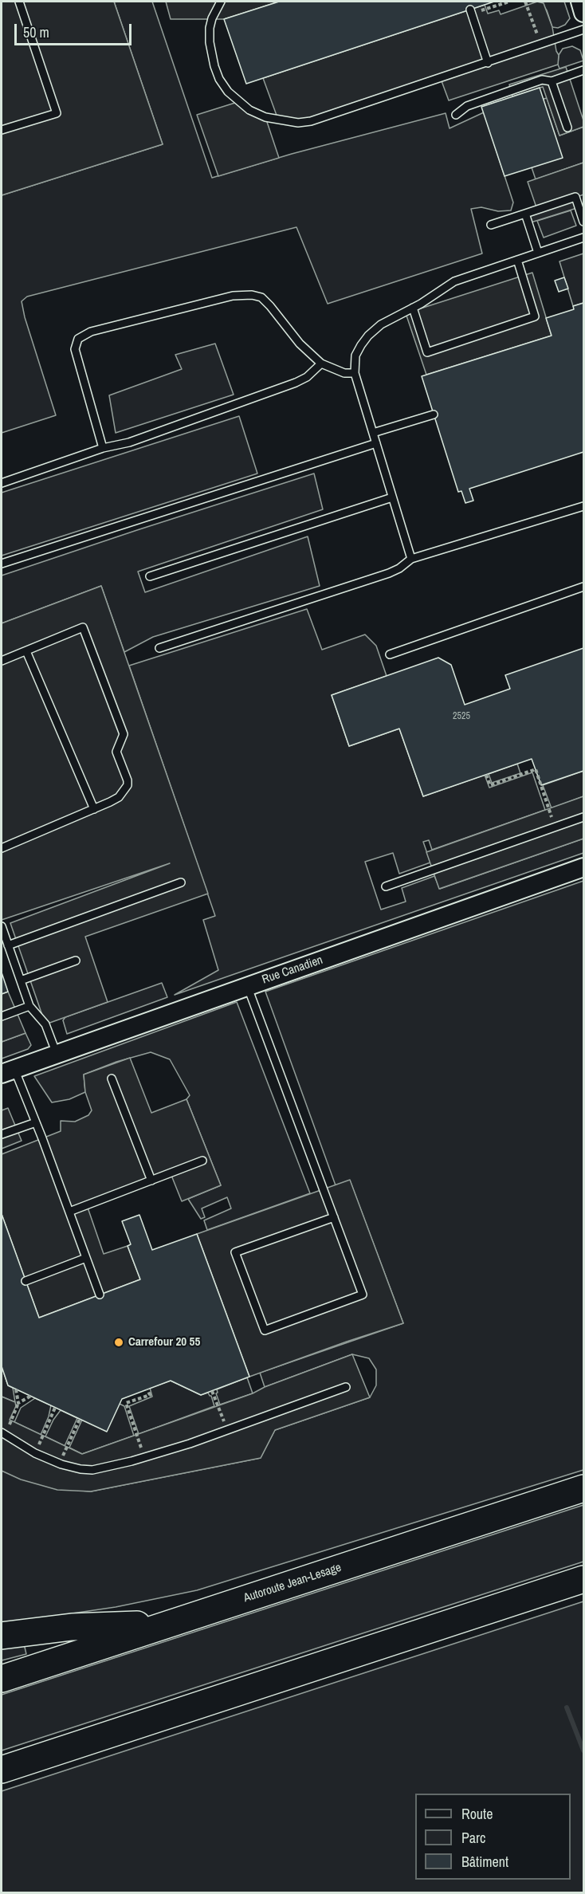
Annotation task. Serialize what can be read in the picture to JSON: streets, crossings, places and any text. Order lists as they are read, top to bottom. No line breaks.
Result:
{"streets":{"highway":["Autoroute Jean-Lesage"],"street":["Rue Canadien"]},"places":["Carrefour 20 55"],"house_numbers":["2525"],"legend":["Route","Parc","Bâtiment"],"scale_bar":"50 m"}
